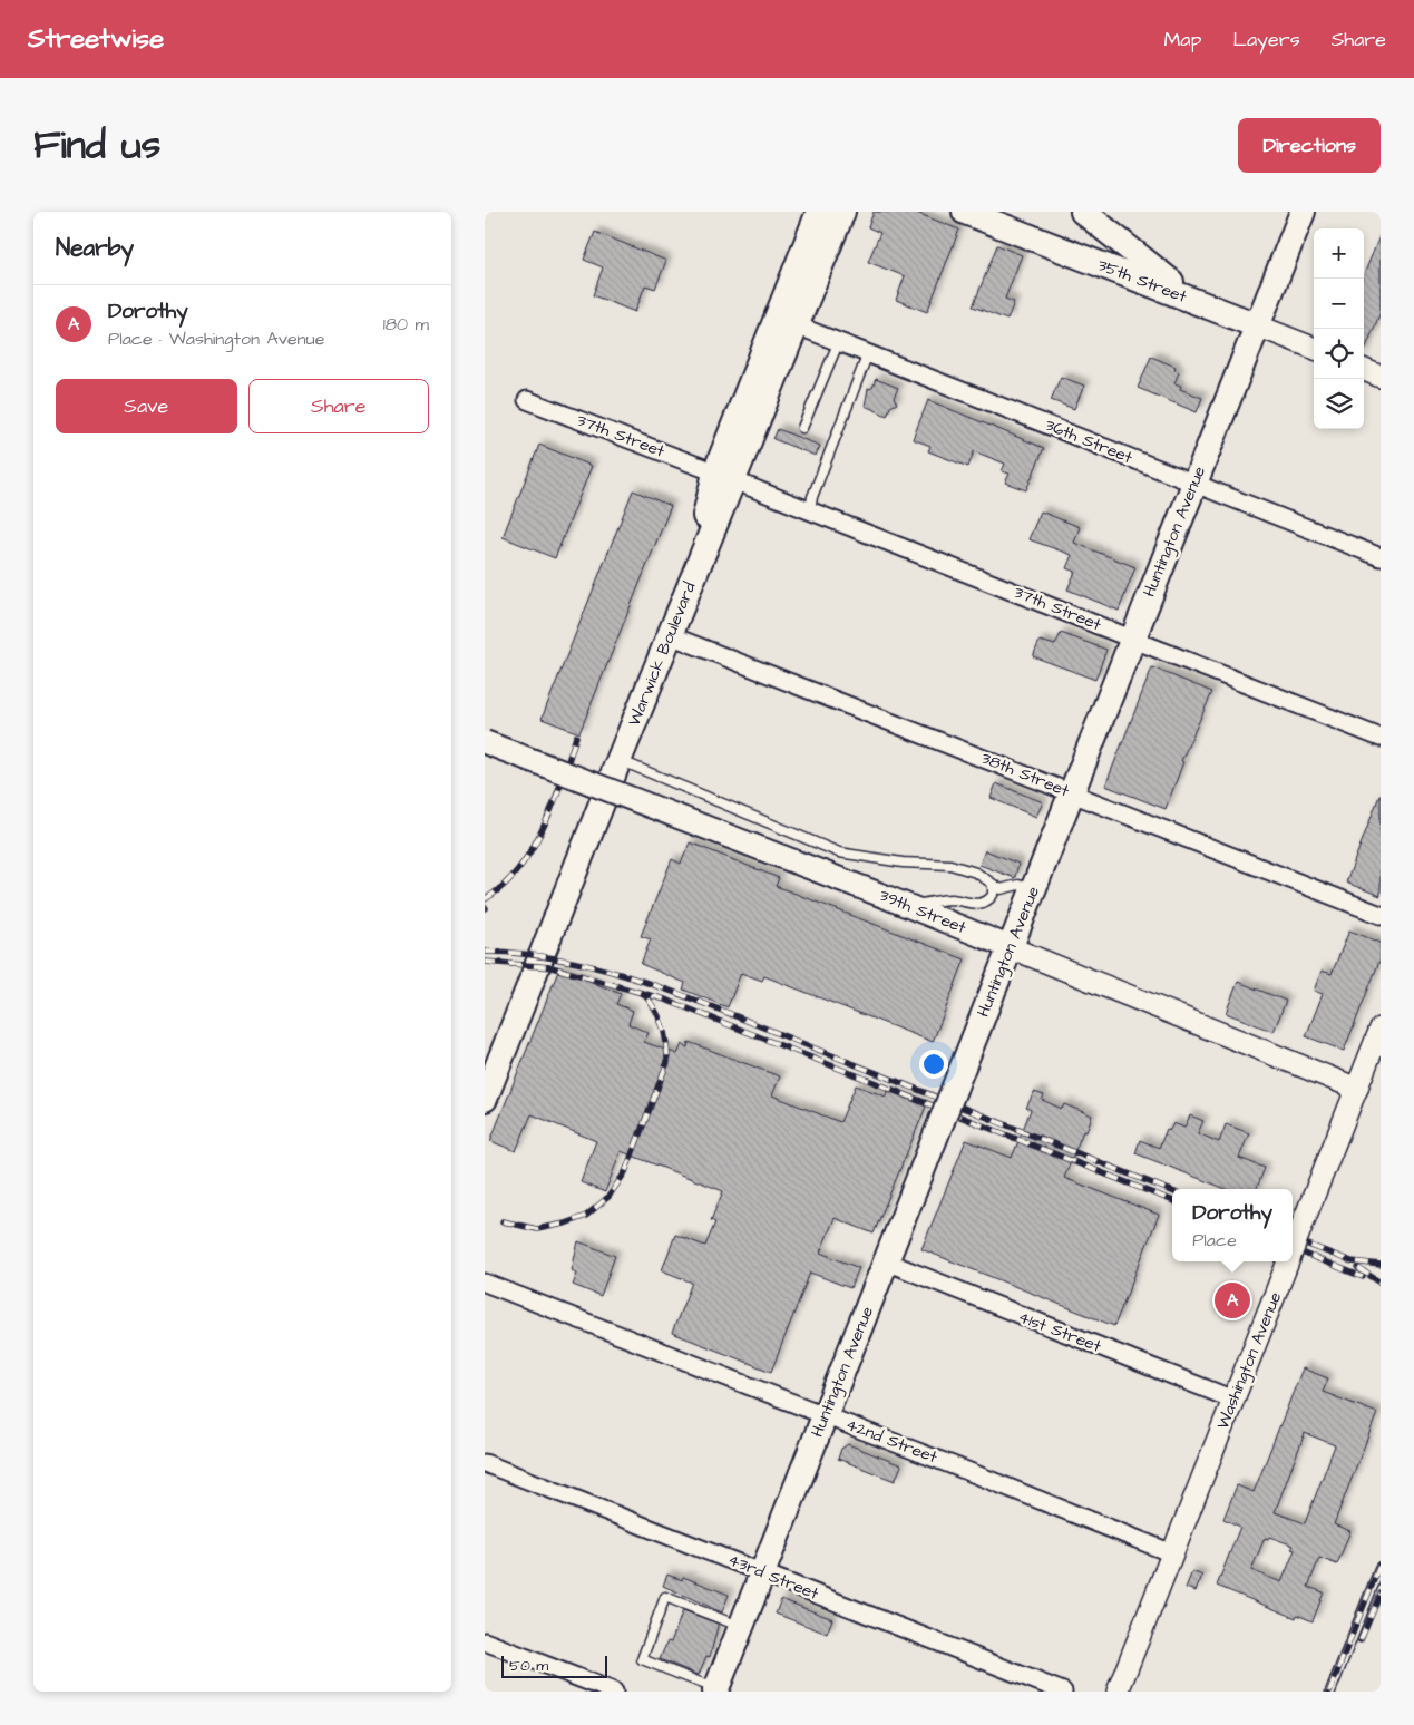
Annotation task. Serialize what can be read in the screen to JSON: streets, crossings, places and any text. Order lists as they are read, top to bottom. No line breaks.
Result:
{"streets":{"main road":["35th Street","Huntington Avenue","Warwick Boulevard","39th Street"],"street":["37th Street","36th Street","38th Street","41st Street","Washington Avenue","42nd Street","43rd Street"]},"crossings":[["35th Street","Huntington Avenue"],["37th Street","Huntington Avenue"],["37th Street","Warwick Boulevard"],["36th Street","Huntington Avenue"],["Huntington Avenue","38th Street"],["Huntington Avenue","39th Street"],["Huntington Avenue","41st Street"],["Huntington Avenue","42nd Street"],["Huntington Avenue","43rd Street"],["Warwick Boulevard","38th Street"],["39th Street","Washington Avenue"],["41st Street","Washington Avenue"],["Washington Avenue","42nd Street"]],"scale_bar":"50 m","page":{"header":"Streetwise","nav":["Map","Layers","Share"],"title":"Find us","buttons":["Directions",["Save","Share"]],"heading":"Nearby","map_buttons":["+","−"],"list":[{"mark":"A","name":"Dorothy","note":"Place · Washington Avenue","value":"180 m"}],"popup":["Dorothy","Place"],"pins":"A","scale":"50 m"}}
